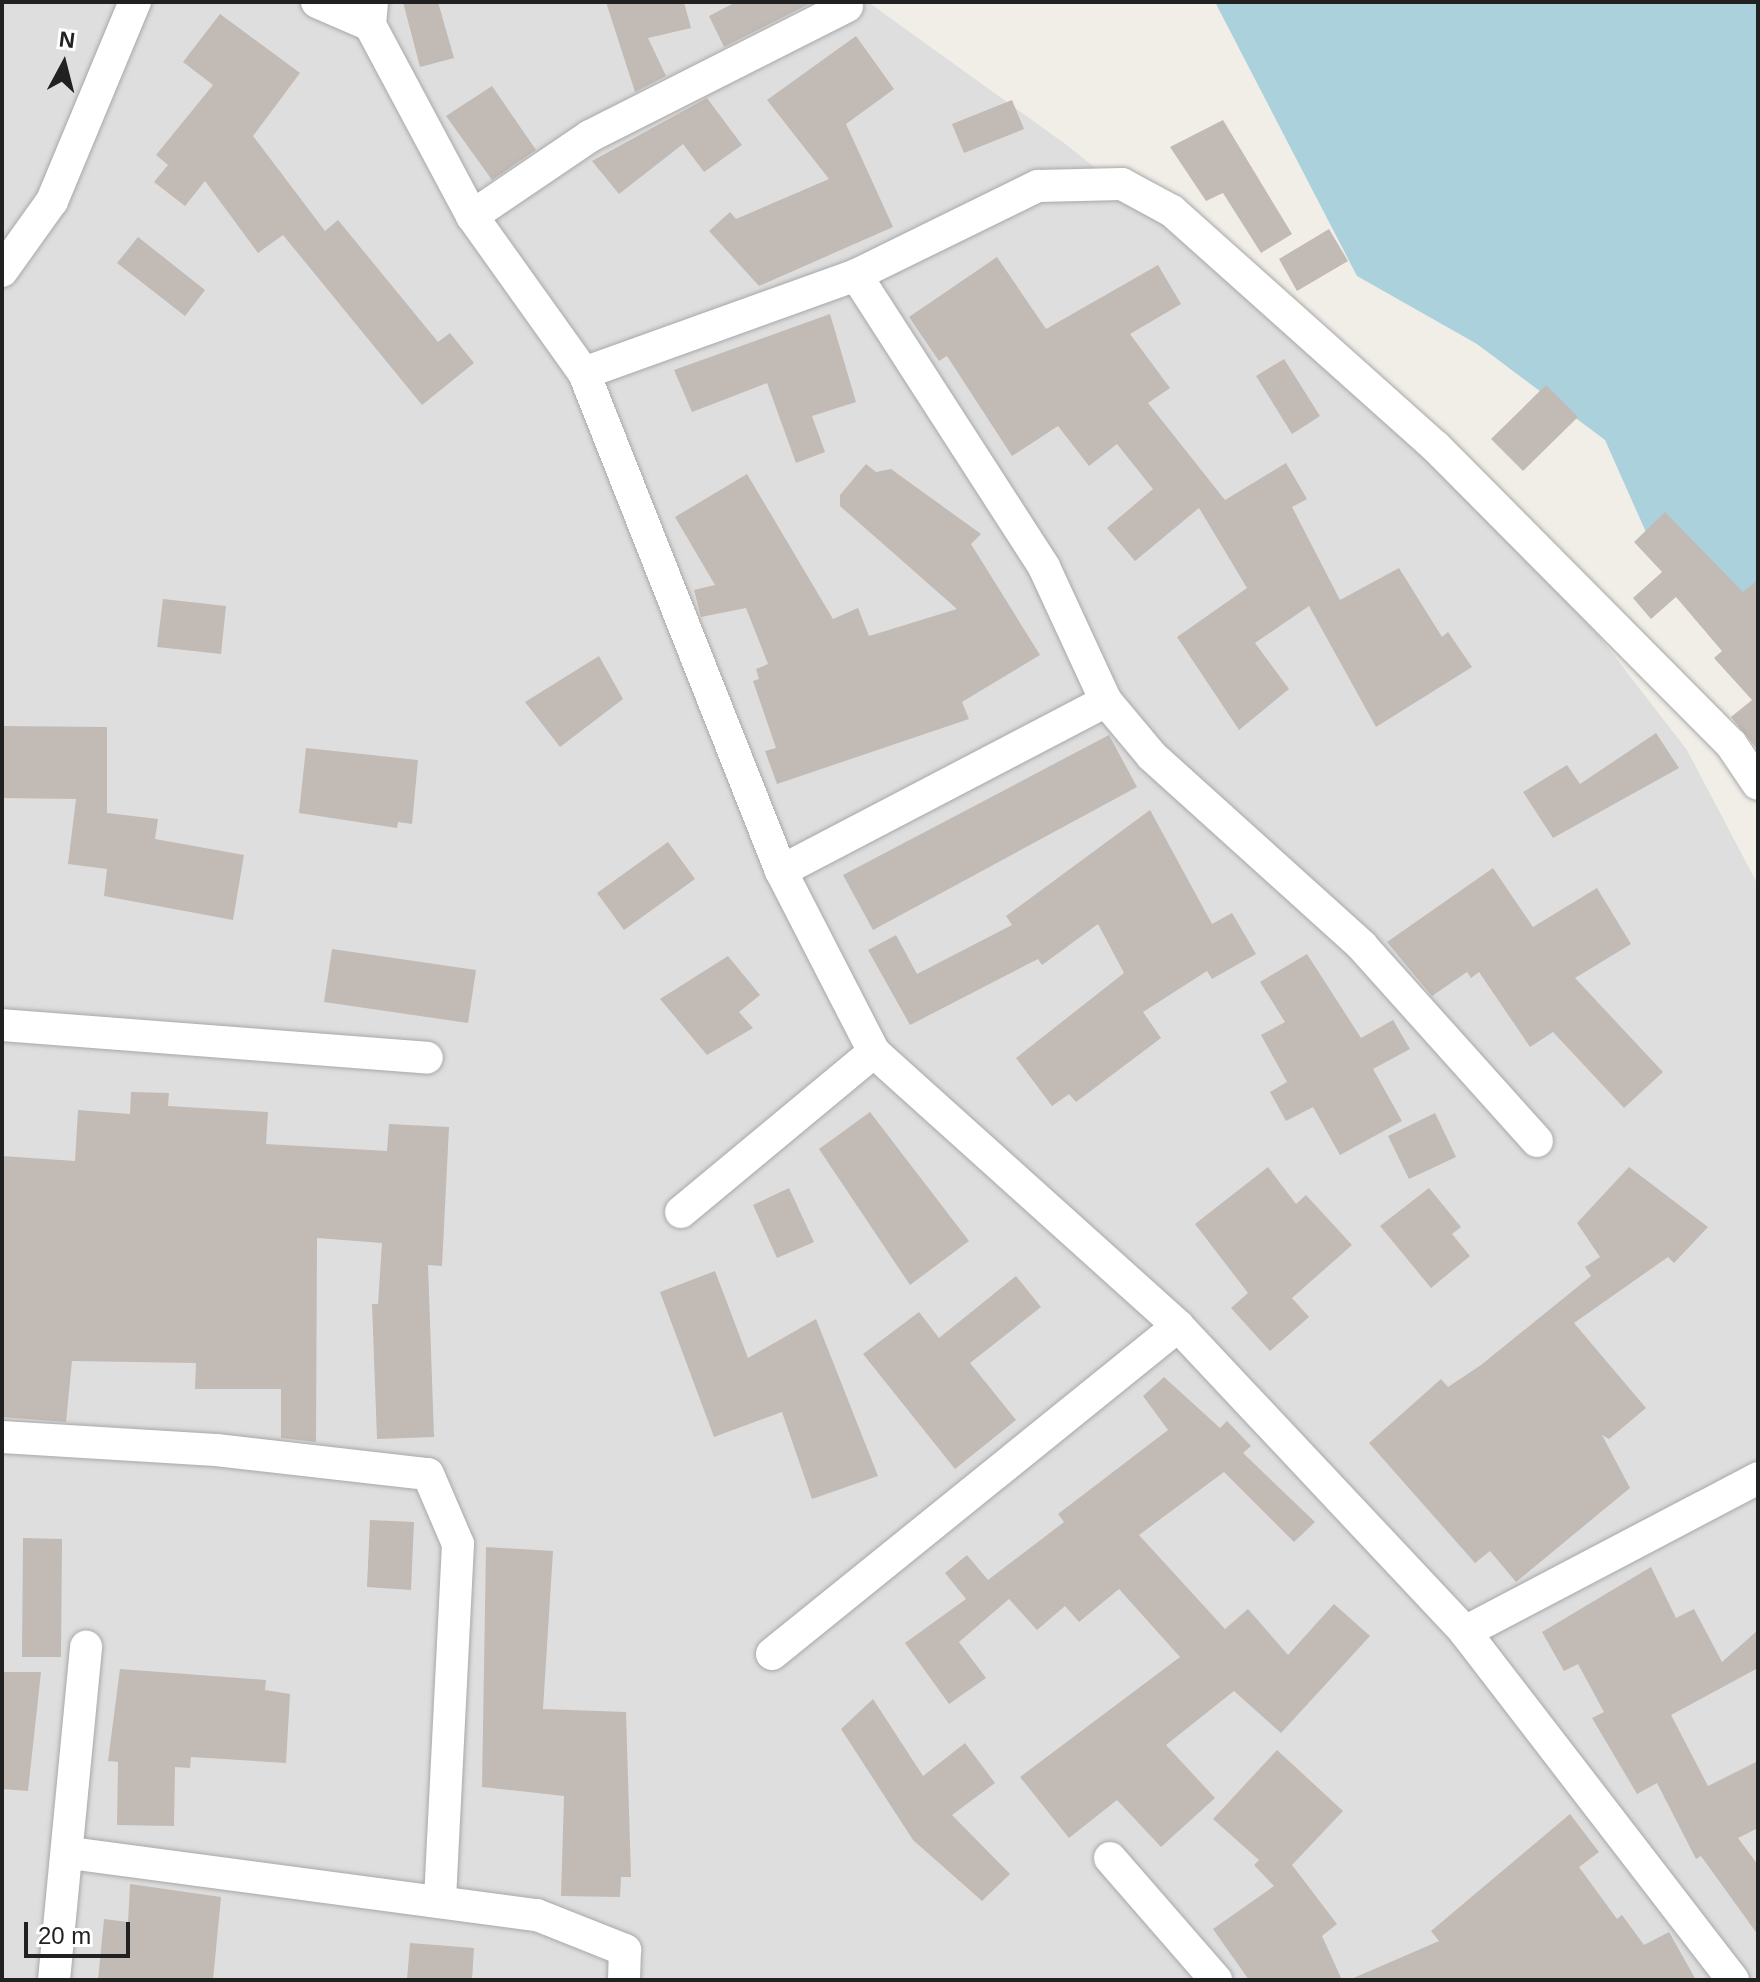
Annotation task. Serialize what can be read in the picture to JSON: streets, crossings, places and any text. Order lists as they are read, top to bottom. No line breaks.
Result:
{"scale_bar":"20 m","north":"top"}
